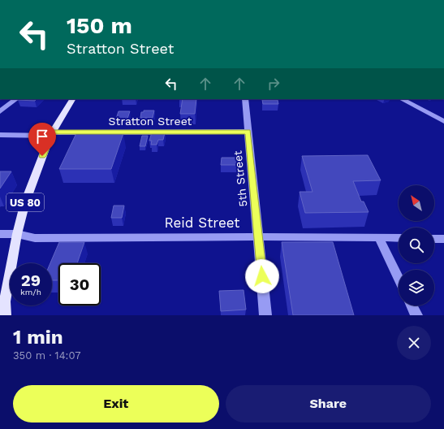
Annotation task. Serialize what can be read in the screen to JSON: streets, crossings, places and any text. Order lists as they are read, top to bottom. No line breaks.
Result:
{"streets":{"main road":["US 80"],"street":["Stratton Street","5th Street","Reid Street"]},"crossings":[["Stratton Street","5th Street"],["Stratton Street","US 80"],["5th Street","Reid Street"],["US 80","Reid Street"]],"north":"top left","page":{"turn":["150 m","Stratton Street"],"speed":"29 km/h","limit":"30","heading":["1 min","350 m · 14:07"],"buttons":["Exit","Share"]}}
